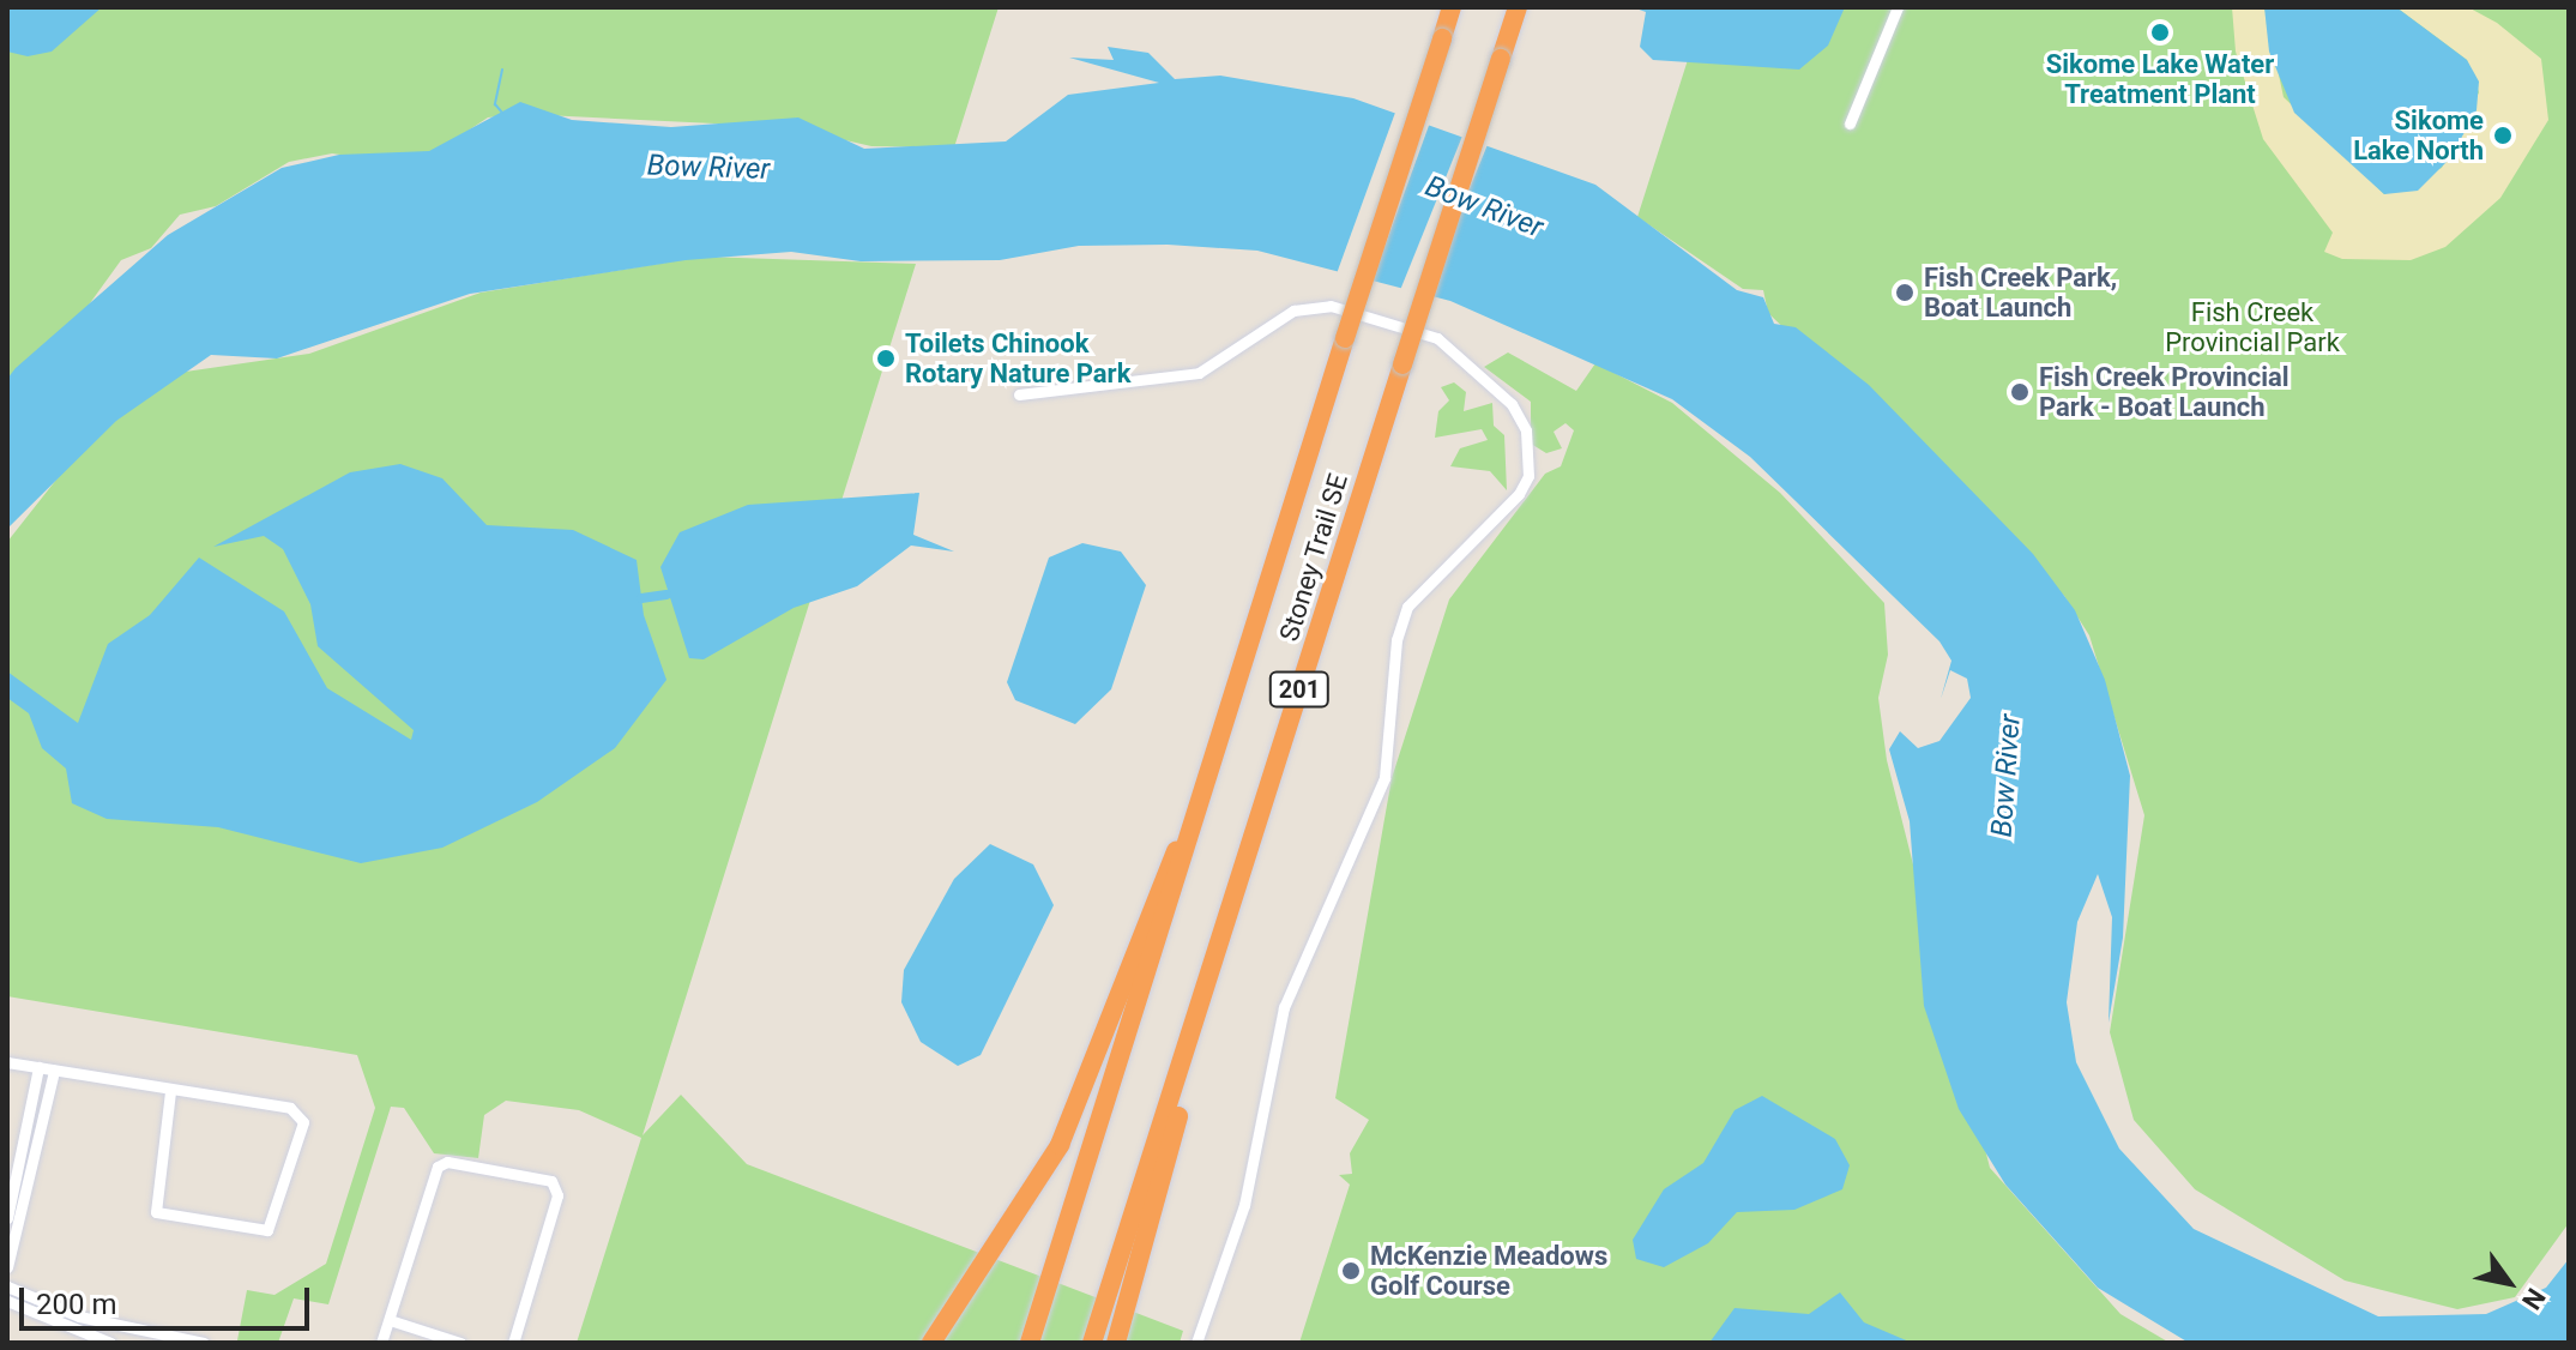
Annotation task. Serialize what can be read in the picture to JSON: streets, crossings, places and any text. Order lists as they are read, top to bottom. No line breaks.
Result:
{"streets":{"highway":["Stoney Trail SE","201"]},"water":["Bow River"],"parks":["Fish Creek Provincial Park"],"places":["Sikome Lake Water Treatment Plant","Sikome Lake North","Fish Creek Park, Boat Launch","Toilets Chinook Rotary Nature Park","Fish Creek Provincial Park - Boat Launch","McKenzie Meadows Golf Course"],"scale_bar":"200 m","north":"bottom right"}
